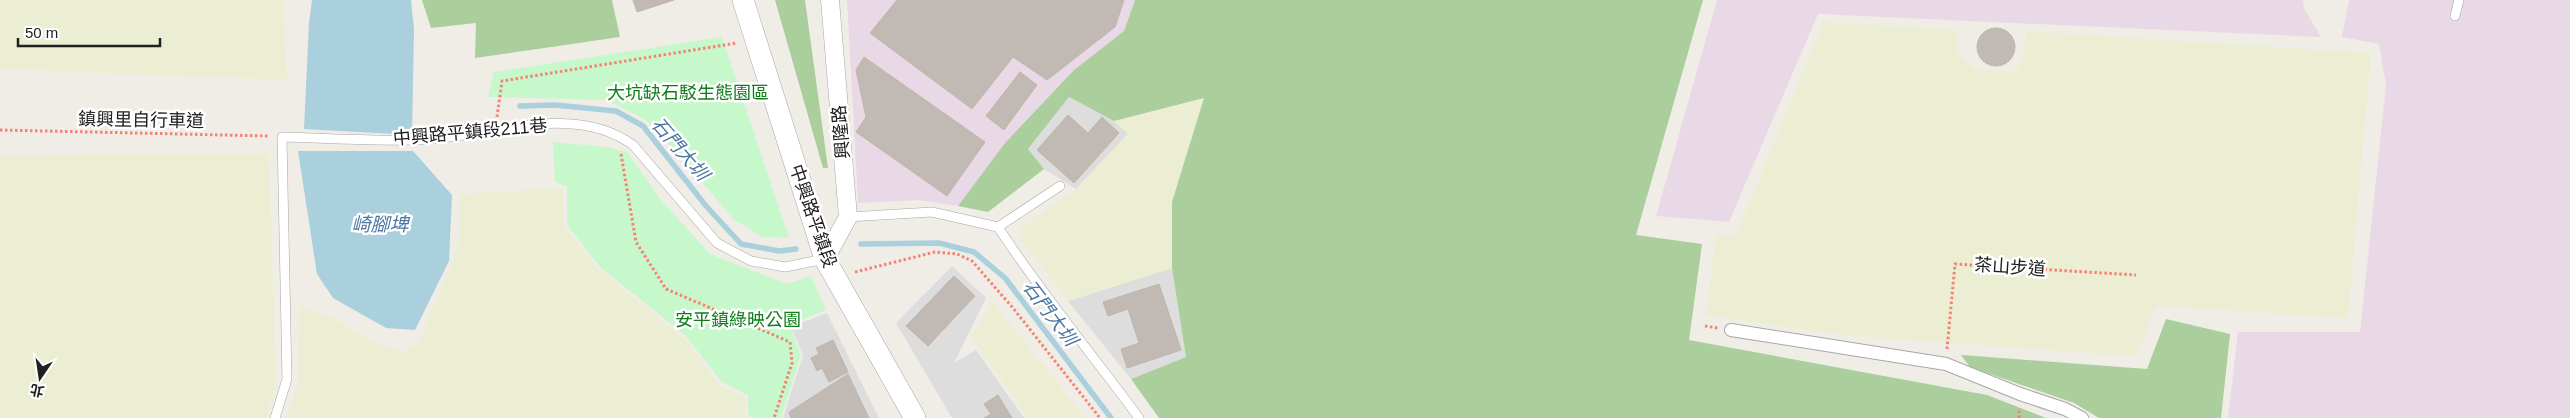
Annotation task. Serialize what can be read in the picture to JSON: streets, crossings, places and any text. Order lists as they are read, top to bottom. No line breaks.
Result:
{"streets":{"street":["興隆路","中興路平鎮段"],"lane":["中興路平鎮段211巷"],"path":["鎮興里自行車道","茶山步道"]},"crossings":[["鎮興里自行車道","中興路平鎮段211巷"],["中興路平鎮段211巷","中興路平鎮段"]],"water":["石門大圳","崎腳埤"],"parks":["大坑缺石駁生態園區","安平鎮綠映公園"],"scale_bar":"50 m","north":"bottom"}
